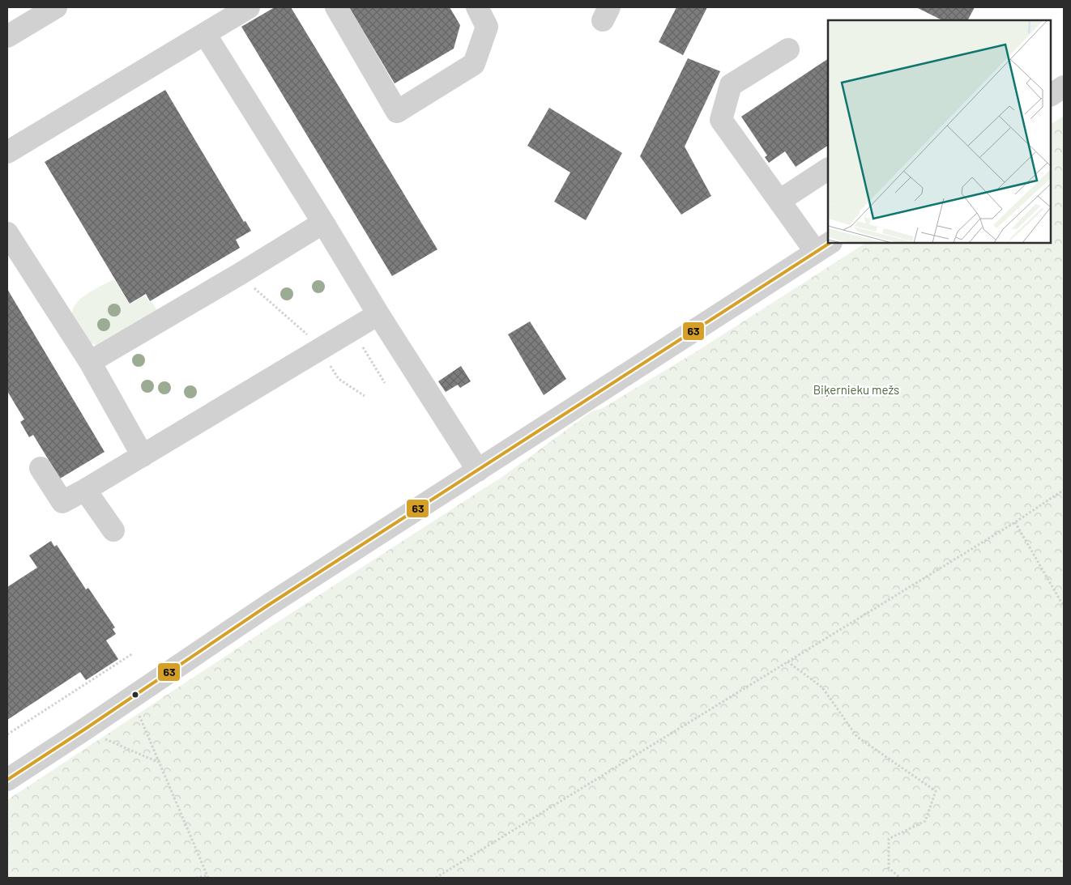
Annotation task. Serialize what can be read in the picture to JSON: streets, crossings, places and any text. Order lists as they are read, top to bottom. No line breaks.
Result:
{"parks":["Biķernieku mežs"],"lines":["transit line 63"]}
